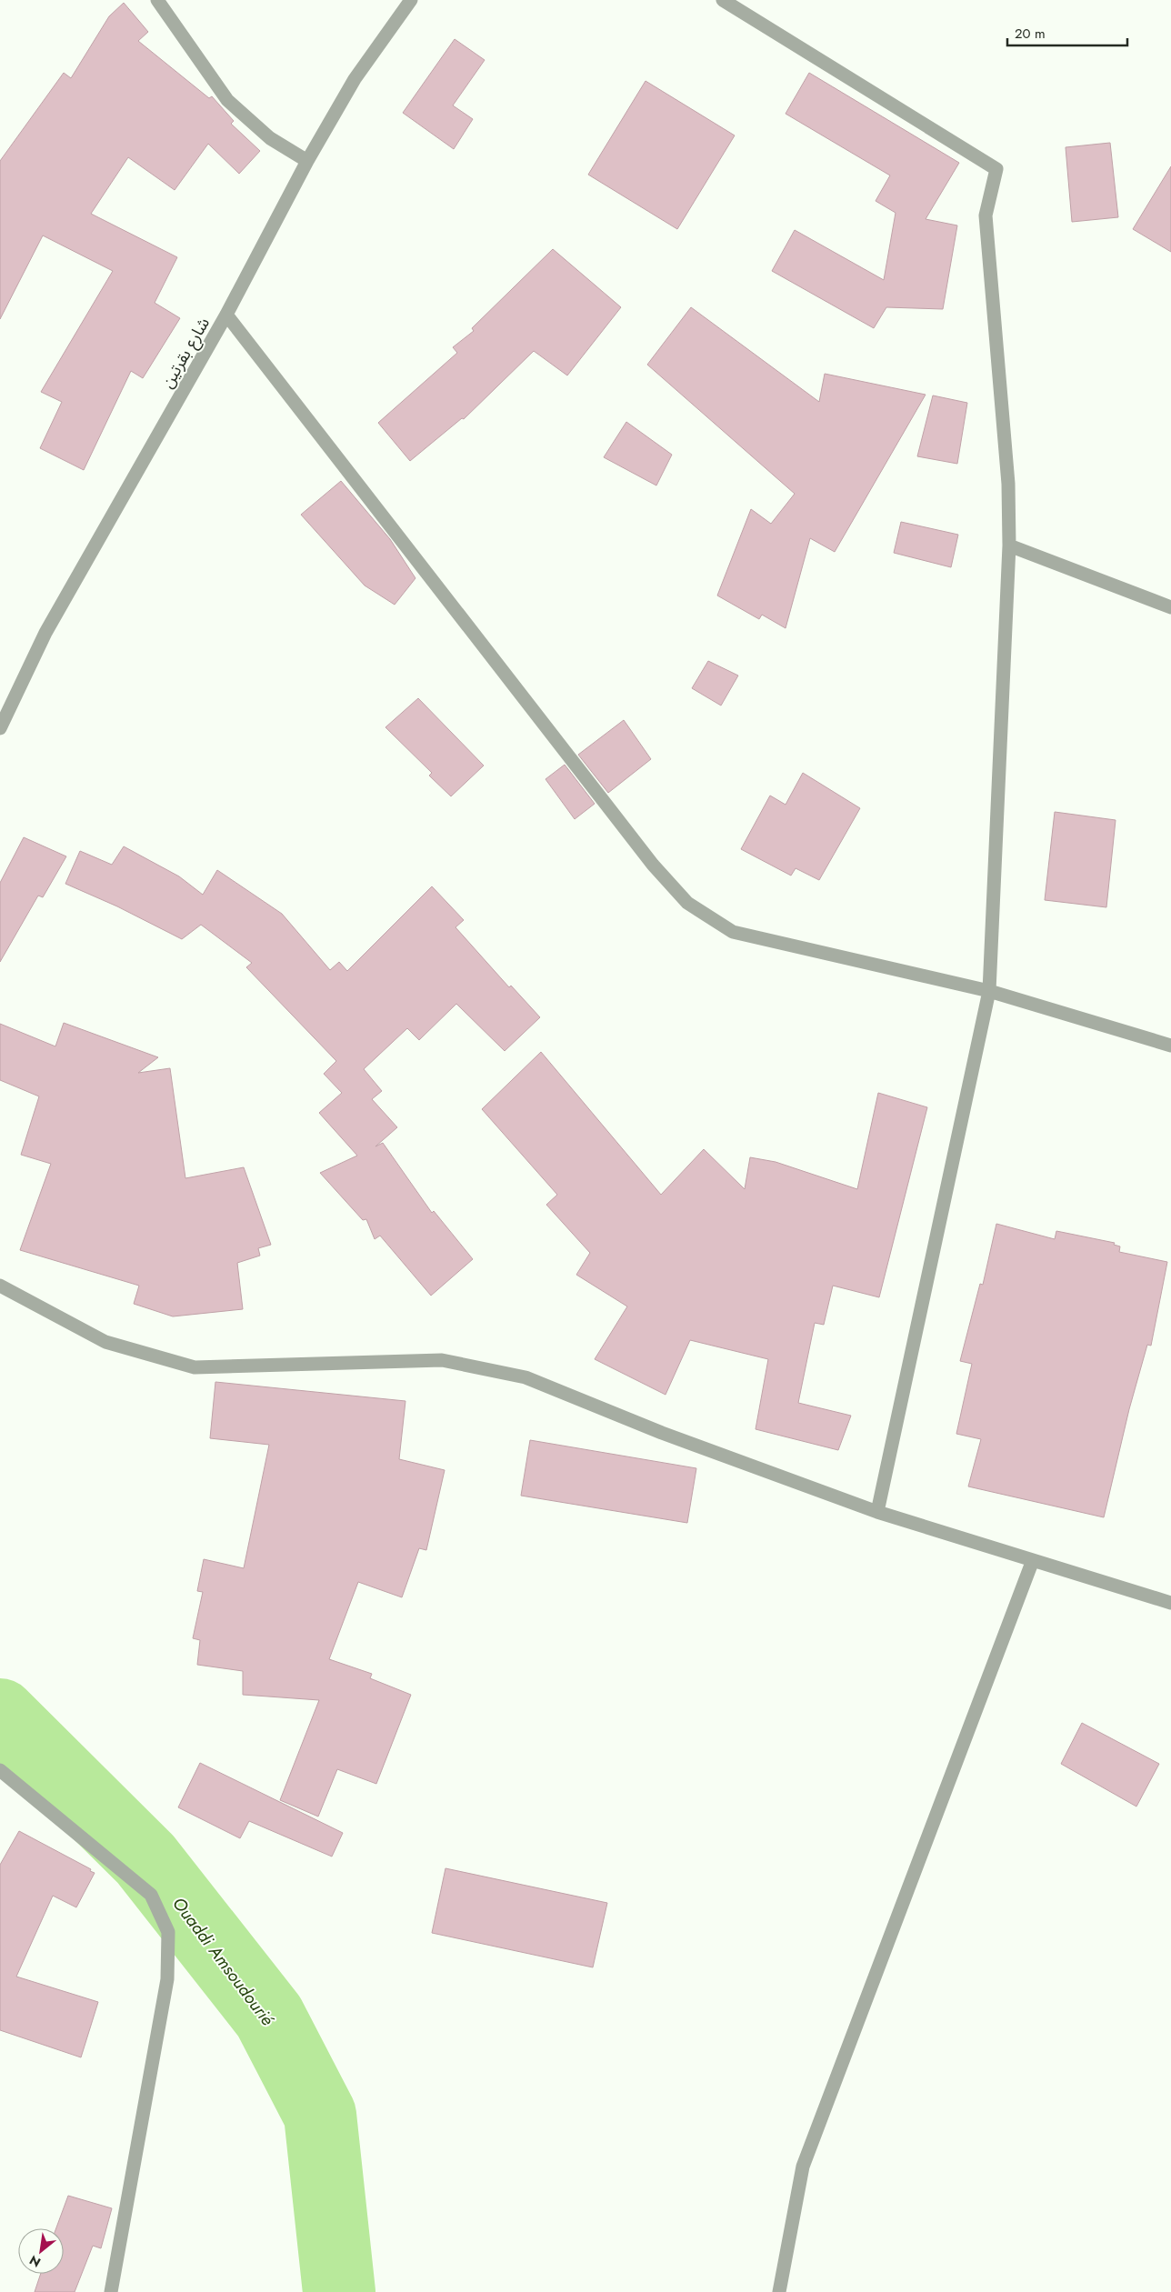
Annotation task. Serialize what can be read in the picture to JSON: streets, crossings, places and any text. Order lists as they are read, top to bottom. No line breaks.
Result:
{"streets":{"street":["شارع بقرتين"]},"water":["Ouaddi Amsoudourié"],"scale_bar":"20 m","north":"bottom left"}
